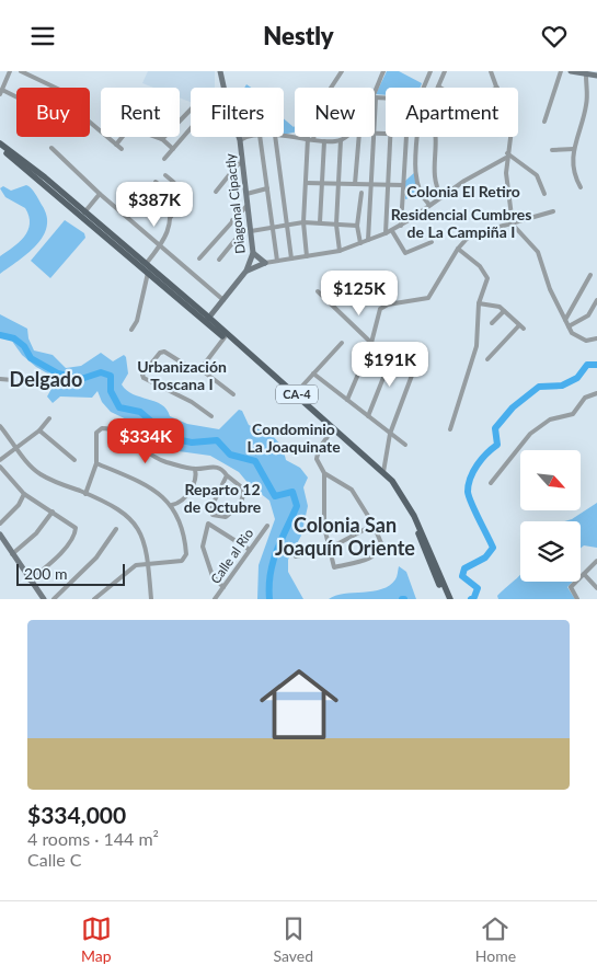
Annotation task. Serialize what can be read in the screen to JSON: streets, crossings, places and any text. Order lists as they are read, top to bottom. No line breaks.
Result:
{"streets":{"main road":["CA-4"],"street":["Diagonal Cipactly","Calle al Rio"]},"crossings":[["Diagonal Cipactly","CA-4"]],"districts":["Colonia El Retiro","Residencial Cumbres de La Campiña I","Urbanización Toscana I","Delgado","Condominio La Joaquinate","Reparto 12 de Octubre","Colonia San Joaquín Oriente"],"scale_bar":"200 m","north":"bottom right","page":{"header":"Nestly","chip":["Buy","Rent","Filters","New","Apartment"],"price":["$387K","$125K","$191K","$334K"],"scale":"200 m","list":[{"name":"$334,000","note":"4 rooms · 144 m² · Calle C"}],"tabs":["Map","Saved","Home"]}}
